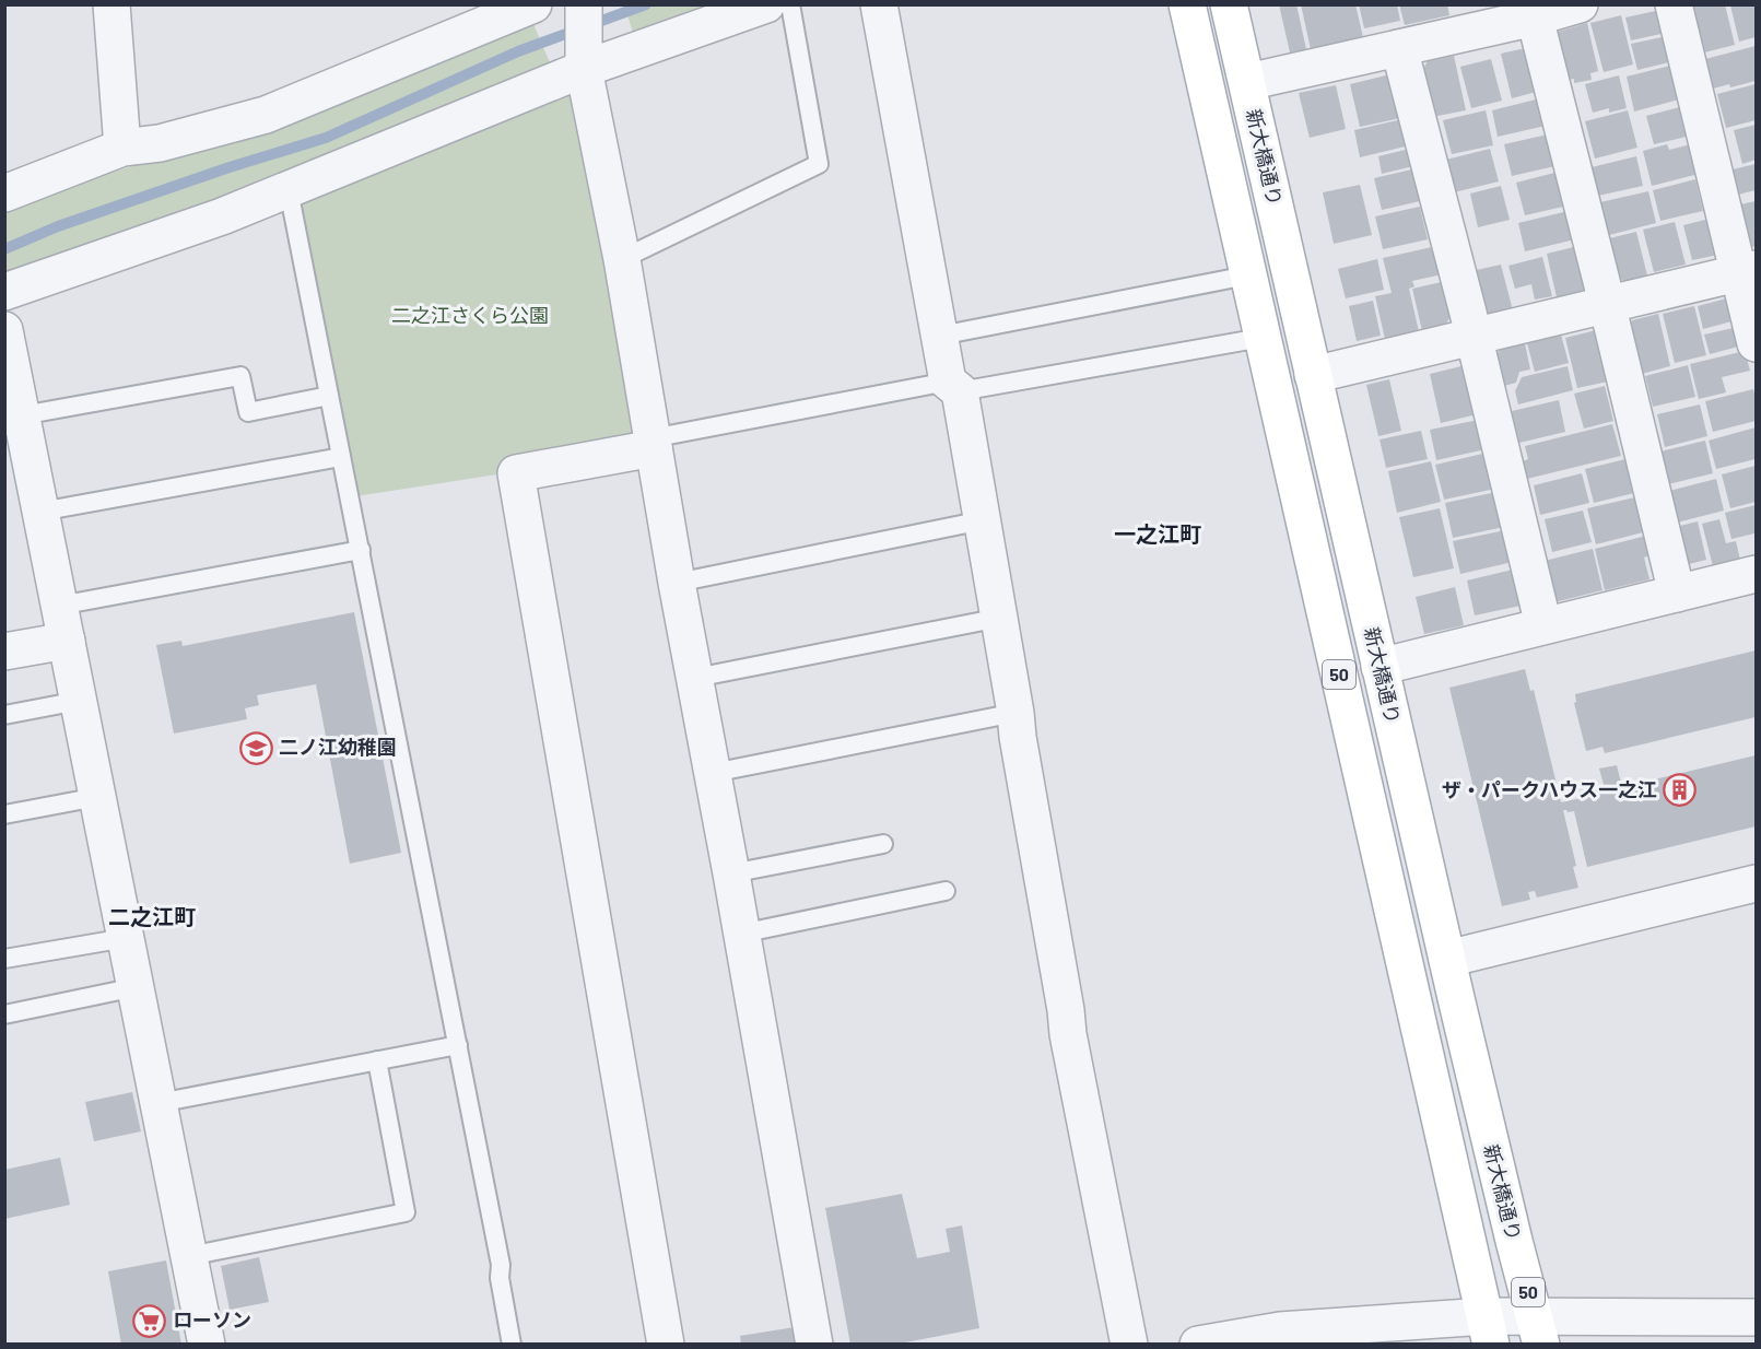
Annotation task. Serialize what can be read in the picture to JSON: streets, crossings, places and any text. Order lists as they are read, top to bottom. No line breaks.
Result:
{"streets":{"main road":["新大橋通り","50"]},"districts":["一之江町","二之江町"],"parks":["二之江さくら公園"],"places":{"school or university":["二ノ江幼稚園"],"building":["ザ・パークハウス一之江"],"supermarket":["ローソン"]}}
